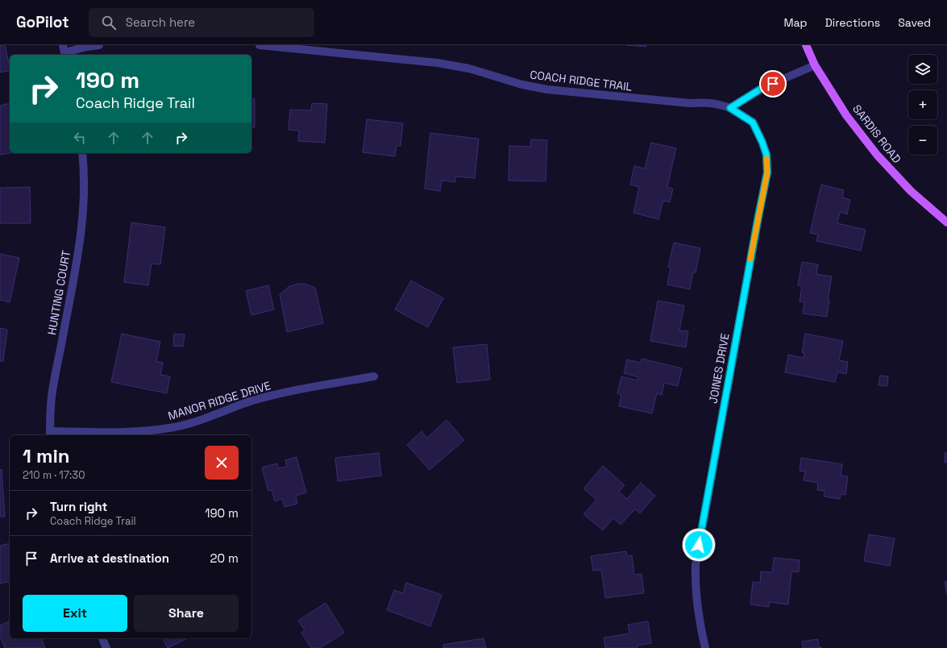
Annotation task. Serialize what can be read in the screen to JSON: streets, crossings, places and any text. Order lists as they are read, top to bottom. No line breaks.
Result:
{"streets":{"main road":["SARDIS ROAD"],"street":["COACH RIDGE TRAIL","HUNTING COURT","JOINES DRIVE","MANOR RIDGE DRIVE"]},"crossings":[["COACH RIDGE TRAIL","JOINES DRIVE"],["HUNTING COURT","MANOR RIDGE DRIVE"]],"page":{"header":"GoPilot","search":"Search here","nav":["Map","Directions","Saved"],"map_buttons":["+","−"],"turn":["190 m","Coach Ridge Trail"],"heading":["1 min","210 m · 17:30"],"list":[{"name":"Turn right","note":"Coach Ridge Trail","value":"190 m"},{"name":"Arrive at destination","value":"20 m"}],"buttons":["Exit","Share"]}}
